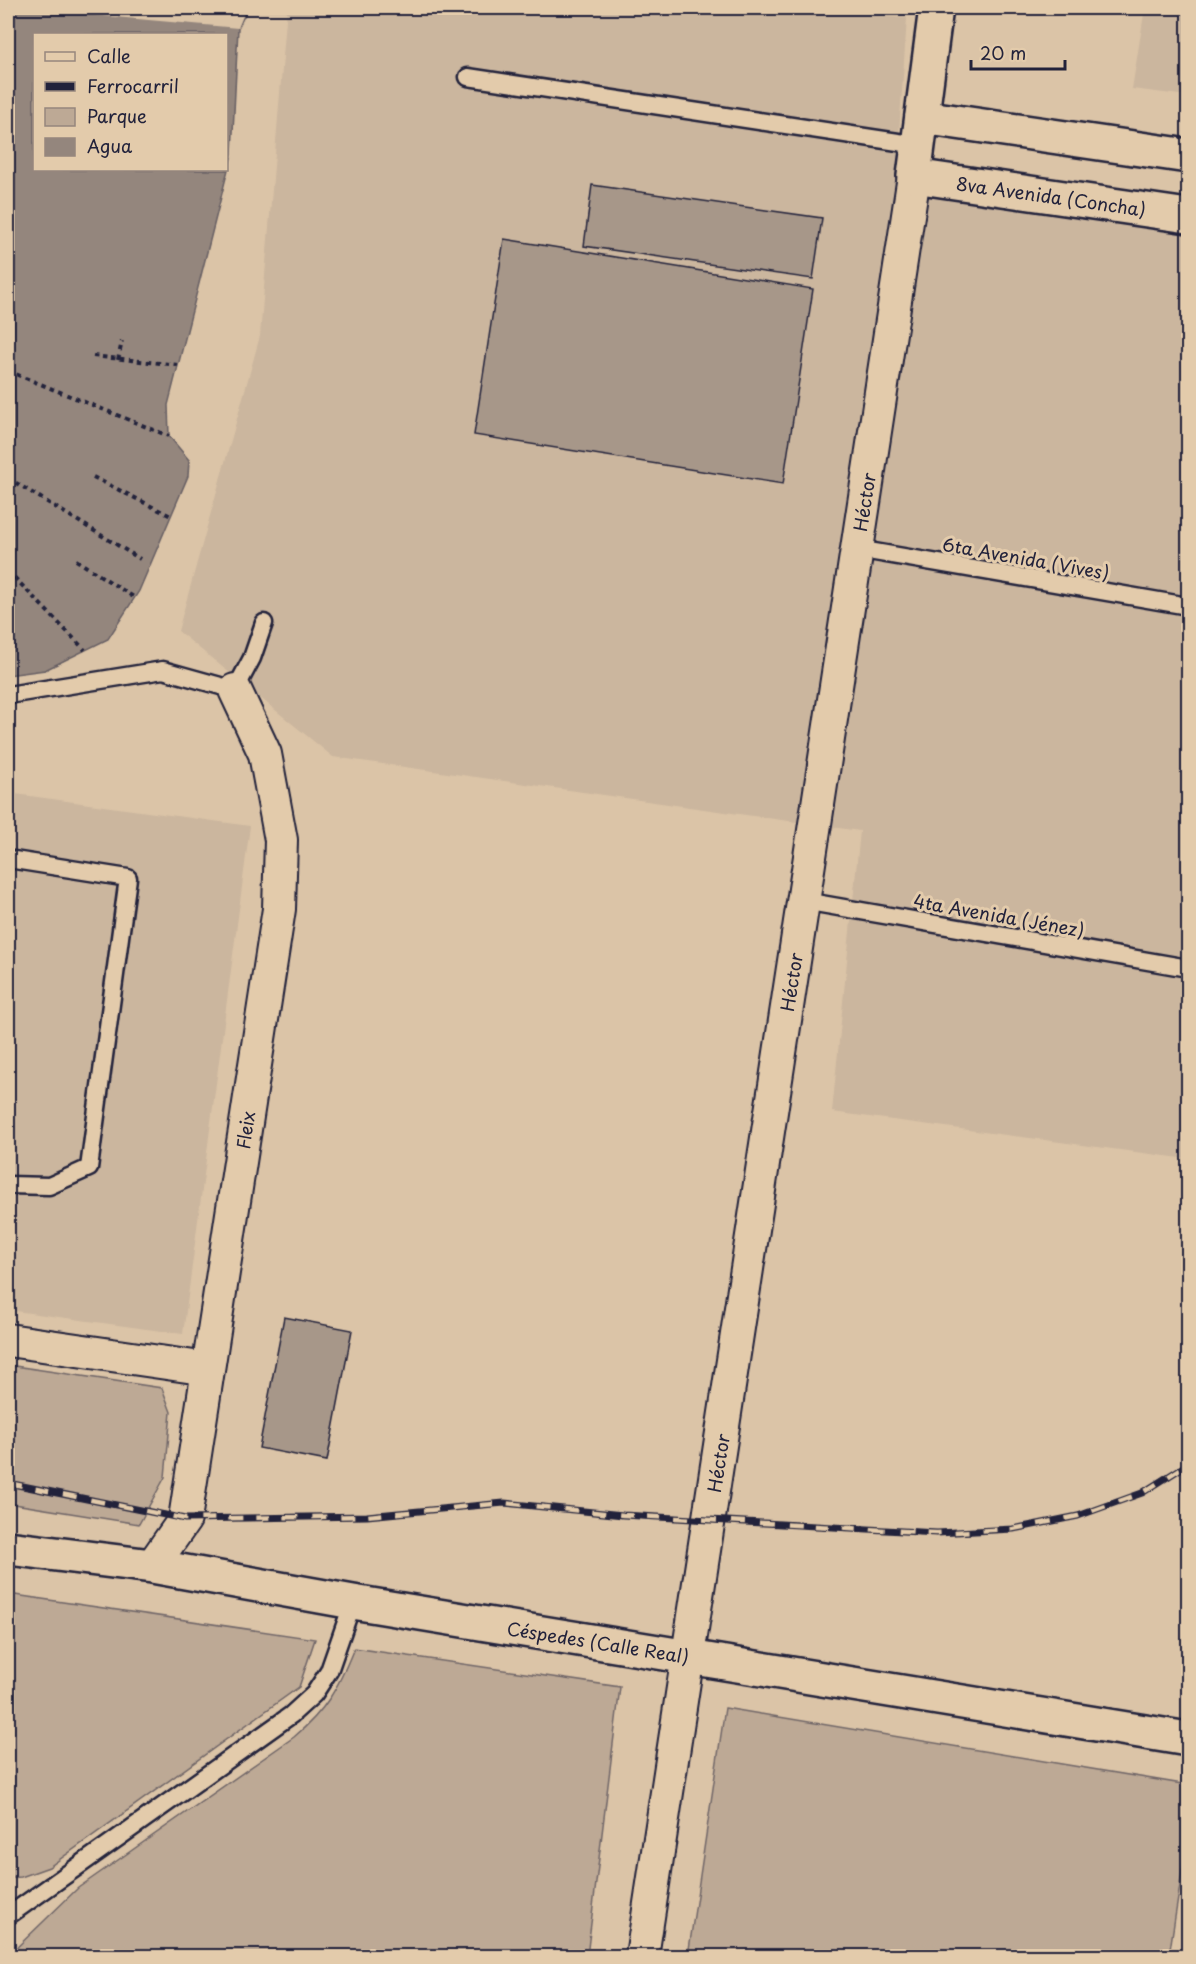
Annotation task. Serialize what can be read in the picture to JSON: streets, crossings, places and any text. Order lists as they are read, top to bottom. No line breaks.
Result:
{"streets":{"main road":["8va Avenida (Concha)","Héctor","Céspedes (Calle Real)"],"street":["Fleix"],"lane":["6ta Avenida (Vives)","4ta Avenida (Jénez)"]},"crossings":[["8va Avenida (Concha)","Héctor"],["Héctor","6ta Avenida (Vives)"],["Héctor","4ta Avenida (Jénez)"],["Héctor","Céspedes (Calle Real)"],["Fleix","Céspedes (Calle Real)"]],"legend":["Calle","Ferrocarril","Parque","Agua"],"scale_bar":"20 m"}
